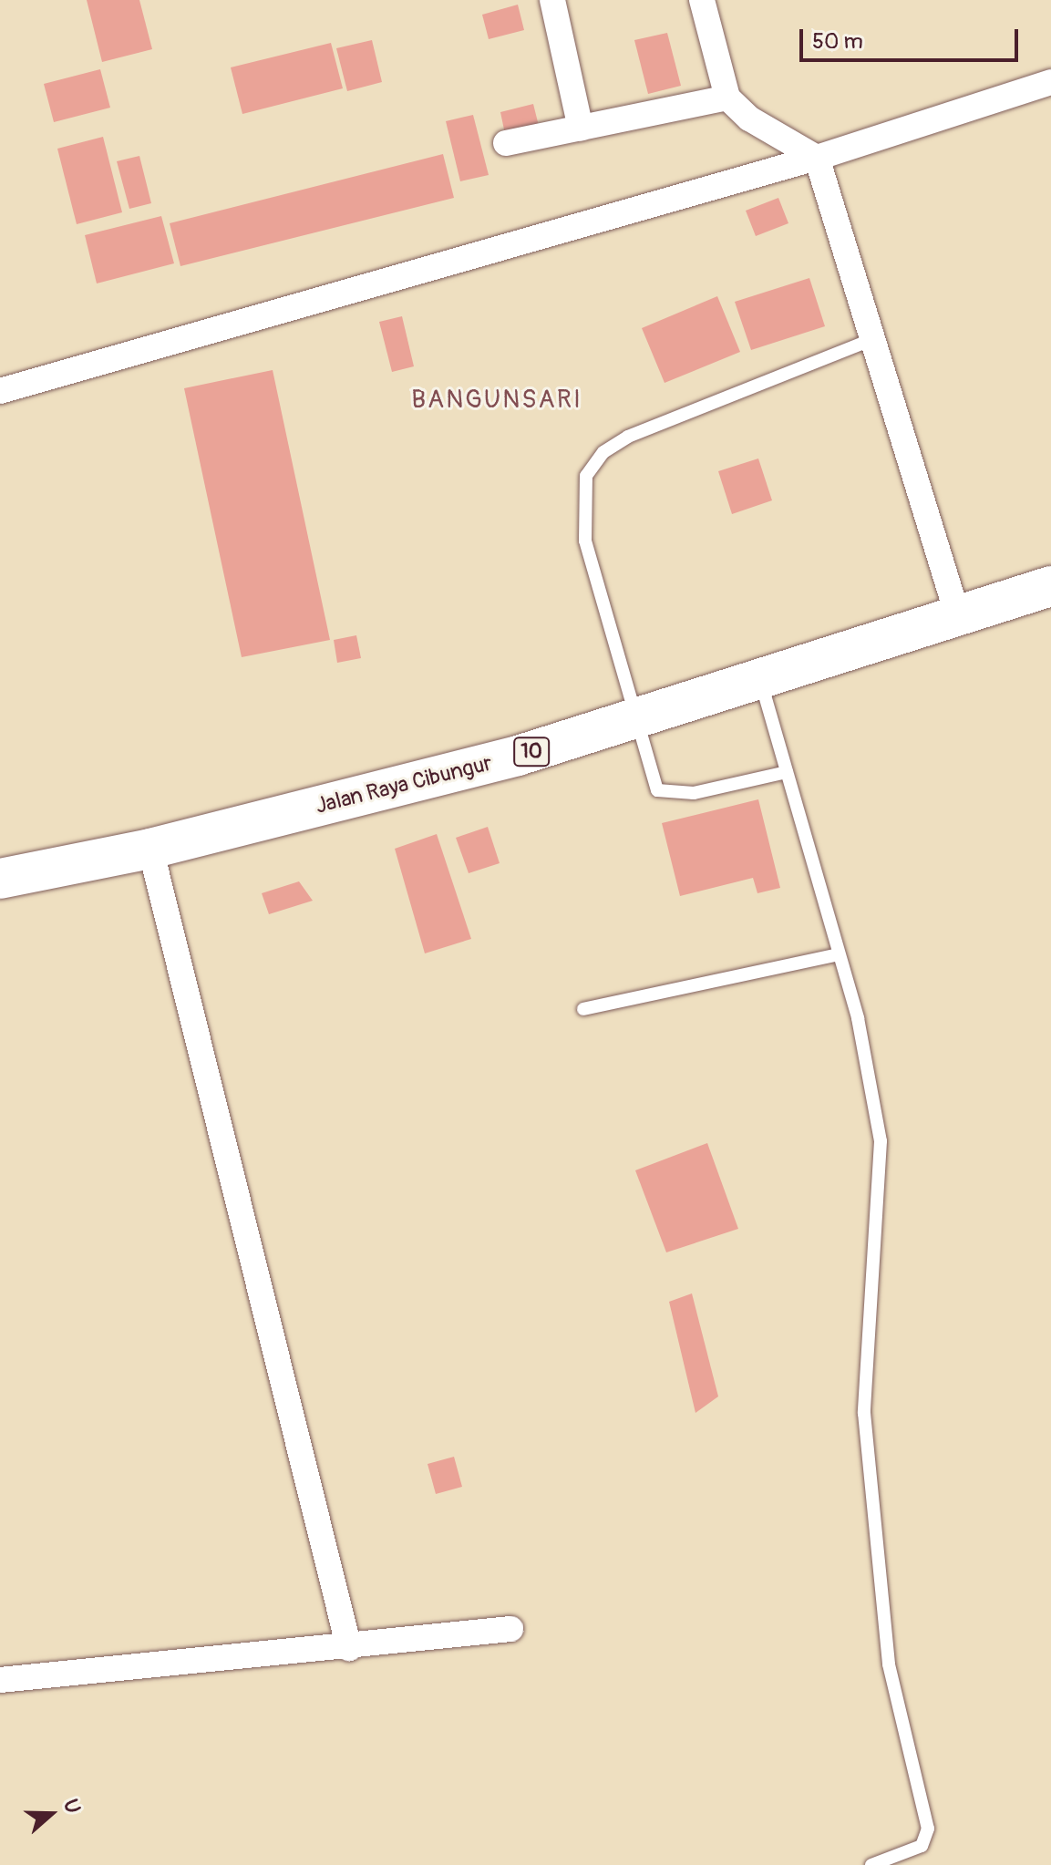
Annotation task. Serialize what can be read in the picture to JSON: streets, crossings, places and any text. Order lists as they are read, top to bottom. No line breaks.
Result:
{"streets":{"highway":["10","Jalan Raya Cibungur"]},"districts":["BANGUNSARI"],"scale_bar":"50 m","north":"right"}
